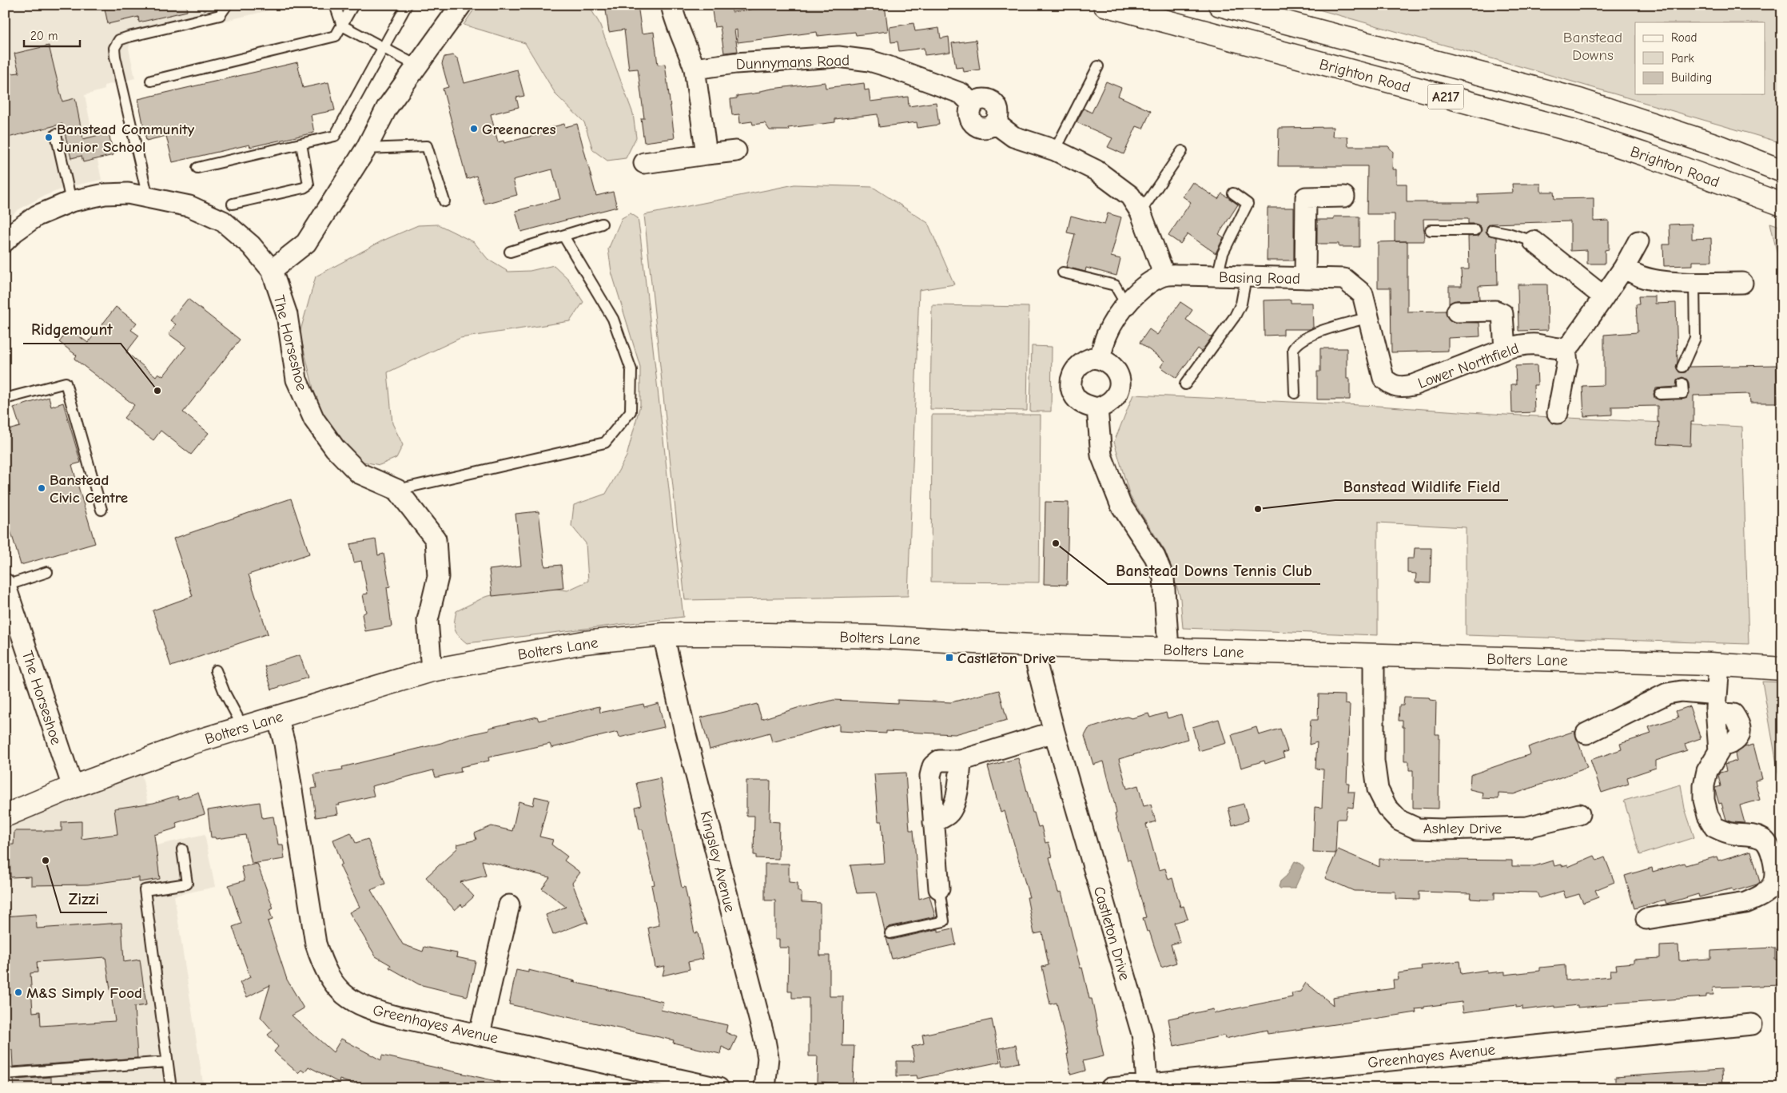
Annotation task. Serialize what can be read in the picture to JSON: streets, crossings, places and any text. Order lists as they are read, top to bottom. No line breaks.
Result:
{"streets":{"main road":["Brighton Road","A217","Bolters Lane"],"street":["Dunnymans Road","Basing Road","The Horseshoe","Lower Northfield","Ashley Drive","Kingsley Avenue","Castleton Drive","Greenhayes Avenue"]},"crossings":[["Basing Road","Lower Northfield"],["The Horseshoe","Bolters Lane"],["Bolters Lane","Ashley Drive"],["Bolters Lane","Kingsley Avenue"],["Bolters Lane","Castleton Drive"],["Bolters Lane","Greenhayes Avenue"],["Castleton Drive","Greenhayes Avenue"]],"parks":["Banstead Downs"],"places":{"other":["Greenacres","Banstead Community Junior School","Ridgemount","Banstead Civic Centre","Banstead Wildlife Field","Banstead Downs Tennis Club","Zizzi","M&S Simply Food"],"transit":["Castleton Drive"]},"legend":["Road","Park","Building"],"scale_bar":"20 m"}
